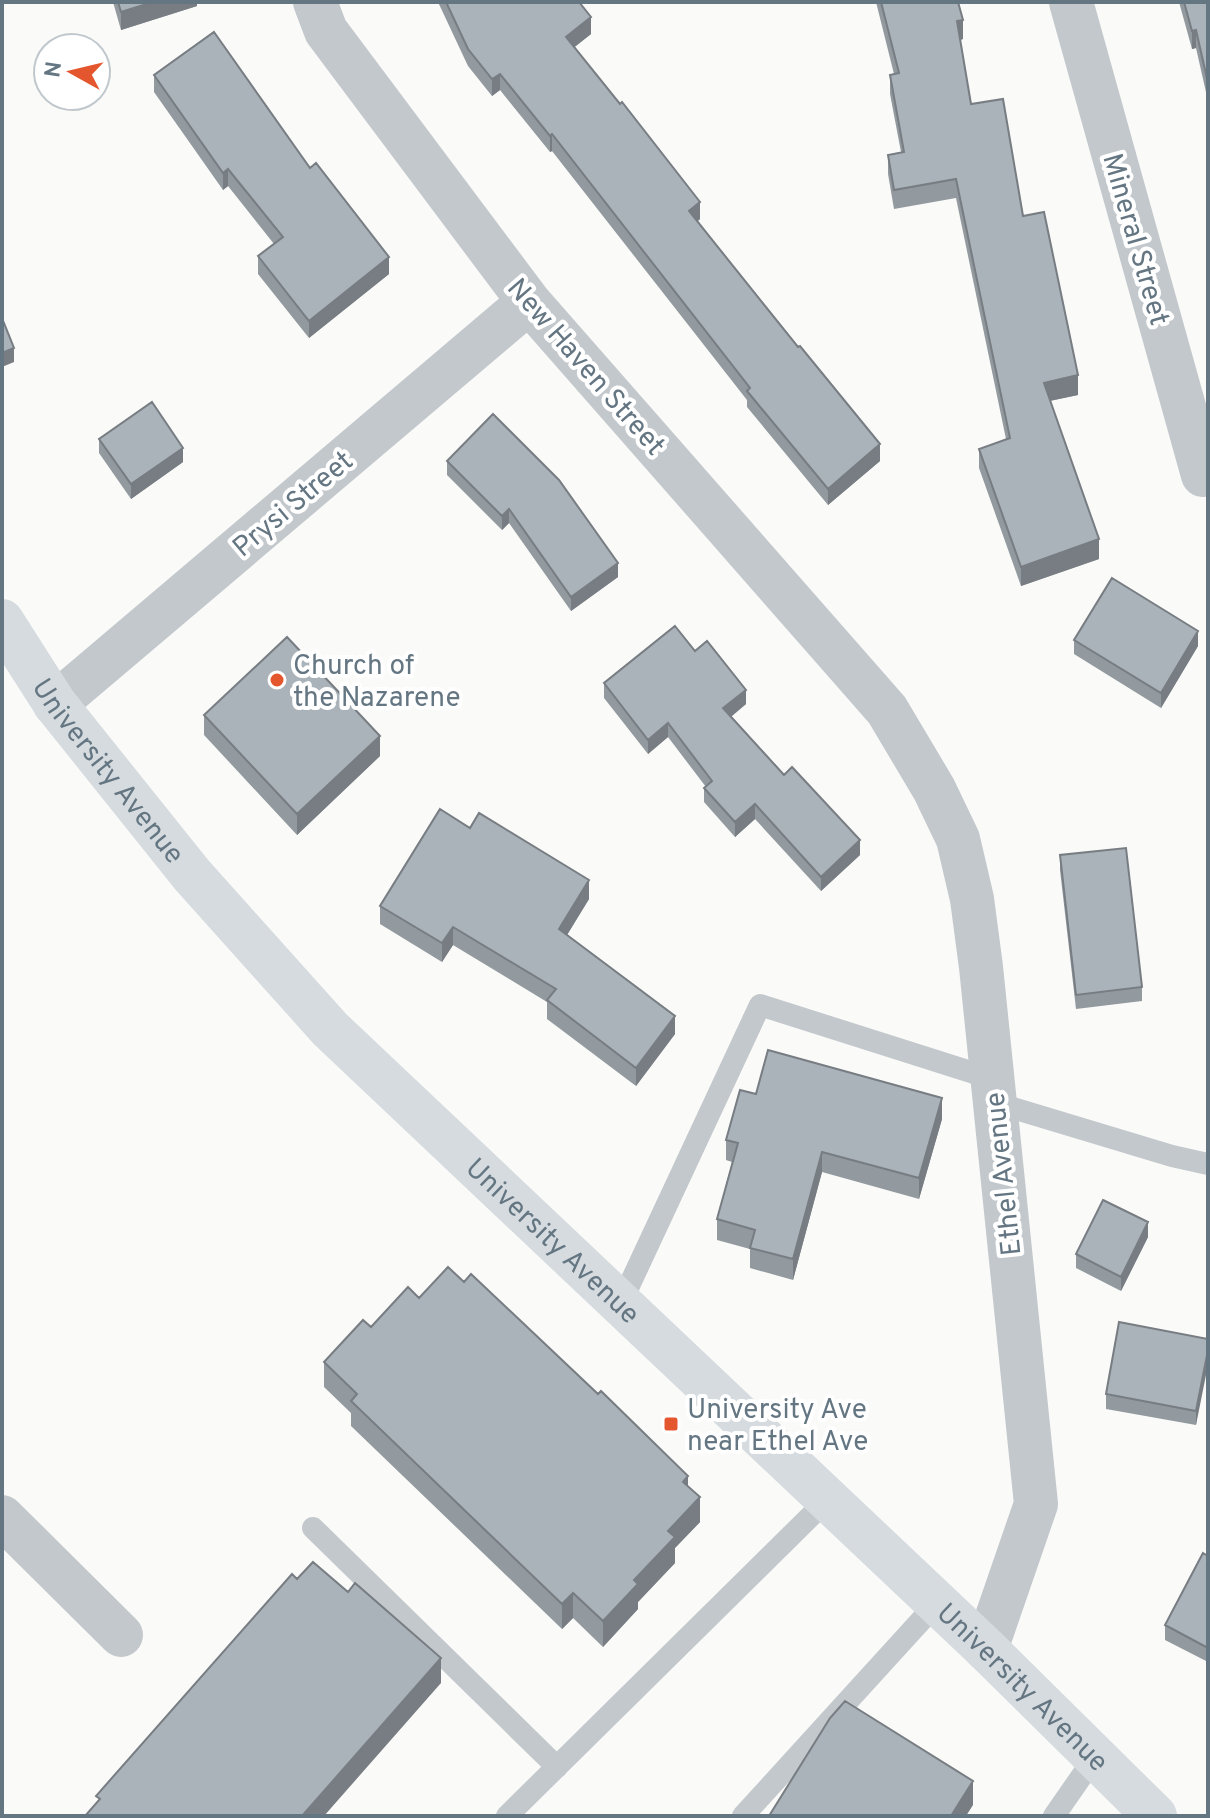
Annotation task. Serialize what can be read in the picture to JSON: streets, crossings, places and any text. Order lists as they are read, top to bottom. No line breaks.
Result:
{"streets":{"main road":["University Avenue"],"street":["Mineral Street","New Haven Street","Prysi Street","Ethel Avenue"]},"crossings":[["New Haven Street","Prysi Street"],["New Haven Street","Ethel Avenue"],["Prysi Street","University Avenue"],["University Avenue","Ethel Avenue"]],"places":{"other":["Church of the Nazarene"],"transit":["University Ave near Ethel Ave"]},"north":"left"}
